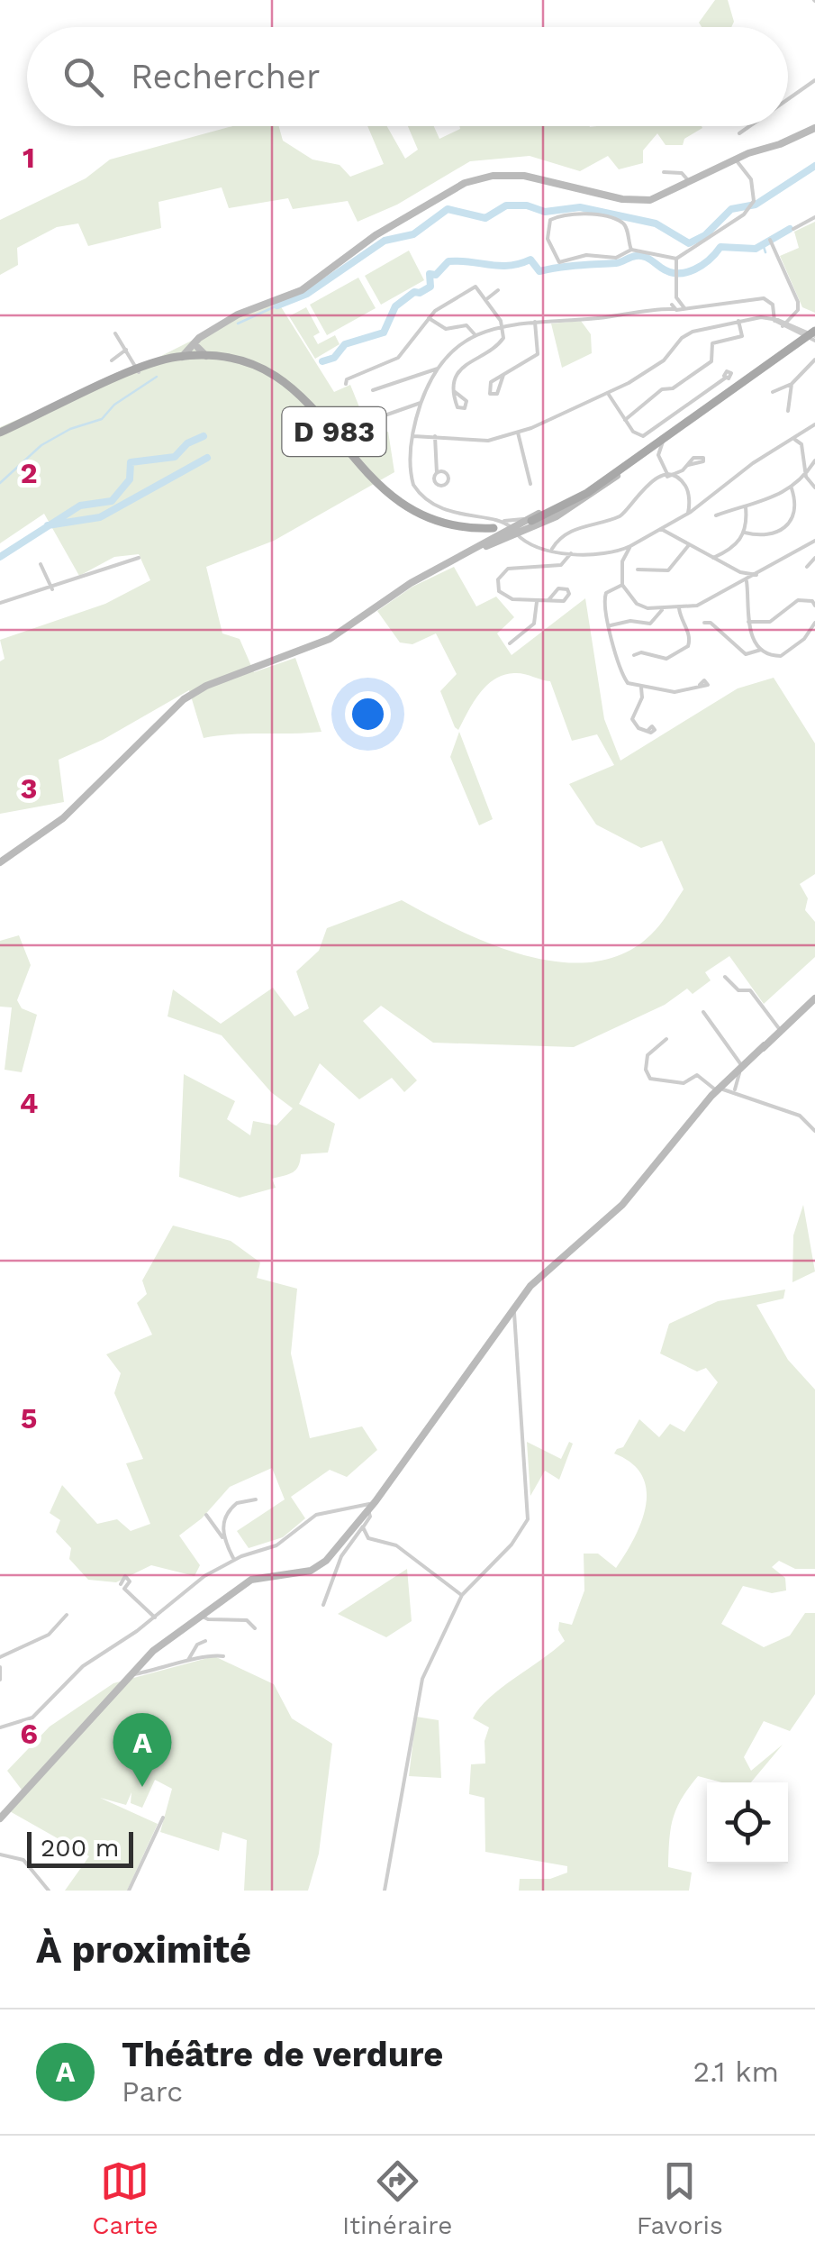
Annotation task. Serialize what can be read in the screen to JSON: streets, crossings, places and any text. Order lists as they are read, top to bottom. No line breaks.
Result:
{"streets":{"main road":["D 983"]},"scale_bar":"200 m","page":{"search":"Rechercher","pins":"A","scale":"200 m","heading":"À proximité","list":[{"mark":"A","name":"Théâtre de verdure","note":"Parc","value":"2.1 km"}],"nav":["Carte","Itinéraire","Favoris"]},"grid":{"rows":["1","2","3","4","5","6"]}}
